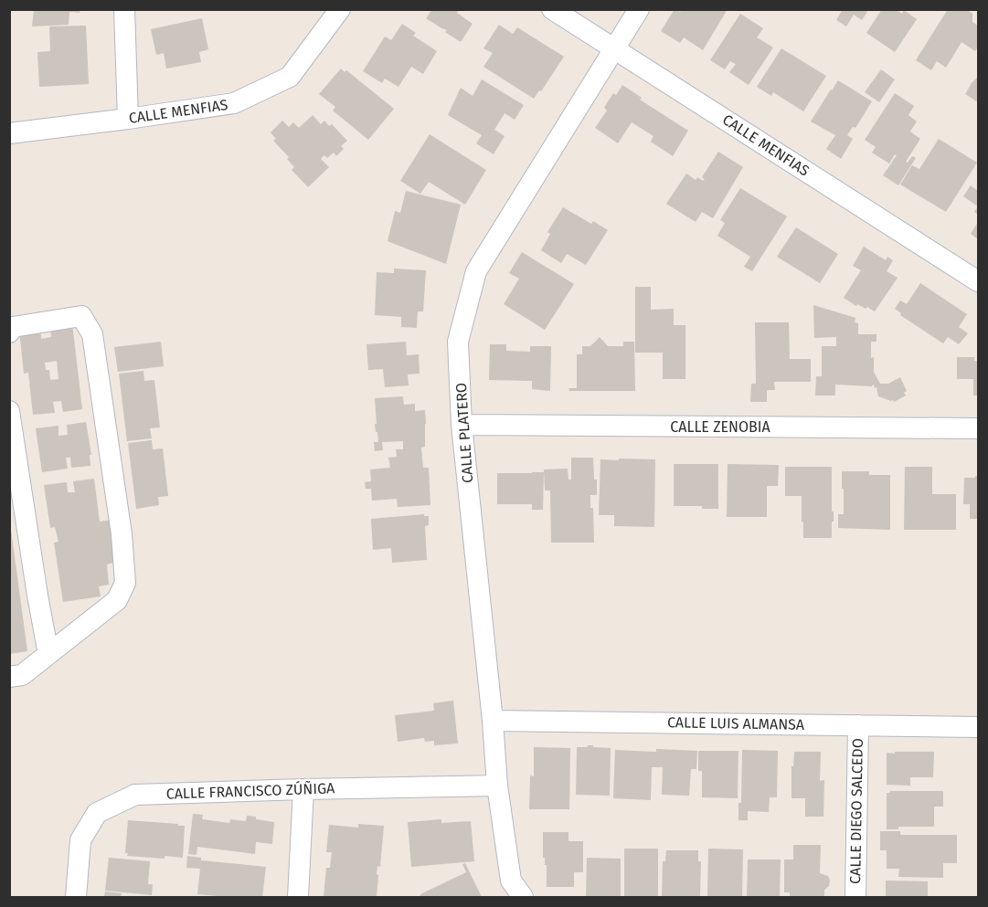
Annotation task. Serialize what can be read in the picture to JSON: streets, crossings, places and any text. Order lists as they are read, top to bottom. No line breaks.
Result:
{"streets":{"street":["CALLE MENFIAS","CALLE ZENOBIA","CALLE PLATERO","CALLE LUIS ALMANSA","CALLE FRANCISCO ZÚÑIGA","CALLE DIEGO SALCEDO"]},"crossings":[["CALLE MENFIAS","CALLE PLATERO"],["CALLE ZENOBIA","CALLE PLATERO"],["CALLE PLATERO","CALLE LUIS ALMANSA"],["CALLE PLATERO","CALLE FRANCISCO ZÚÑIGA"],["CALLE LUIS ALMANSA","CALLE DIEGO SALCEDO"]]}
